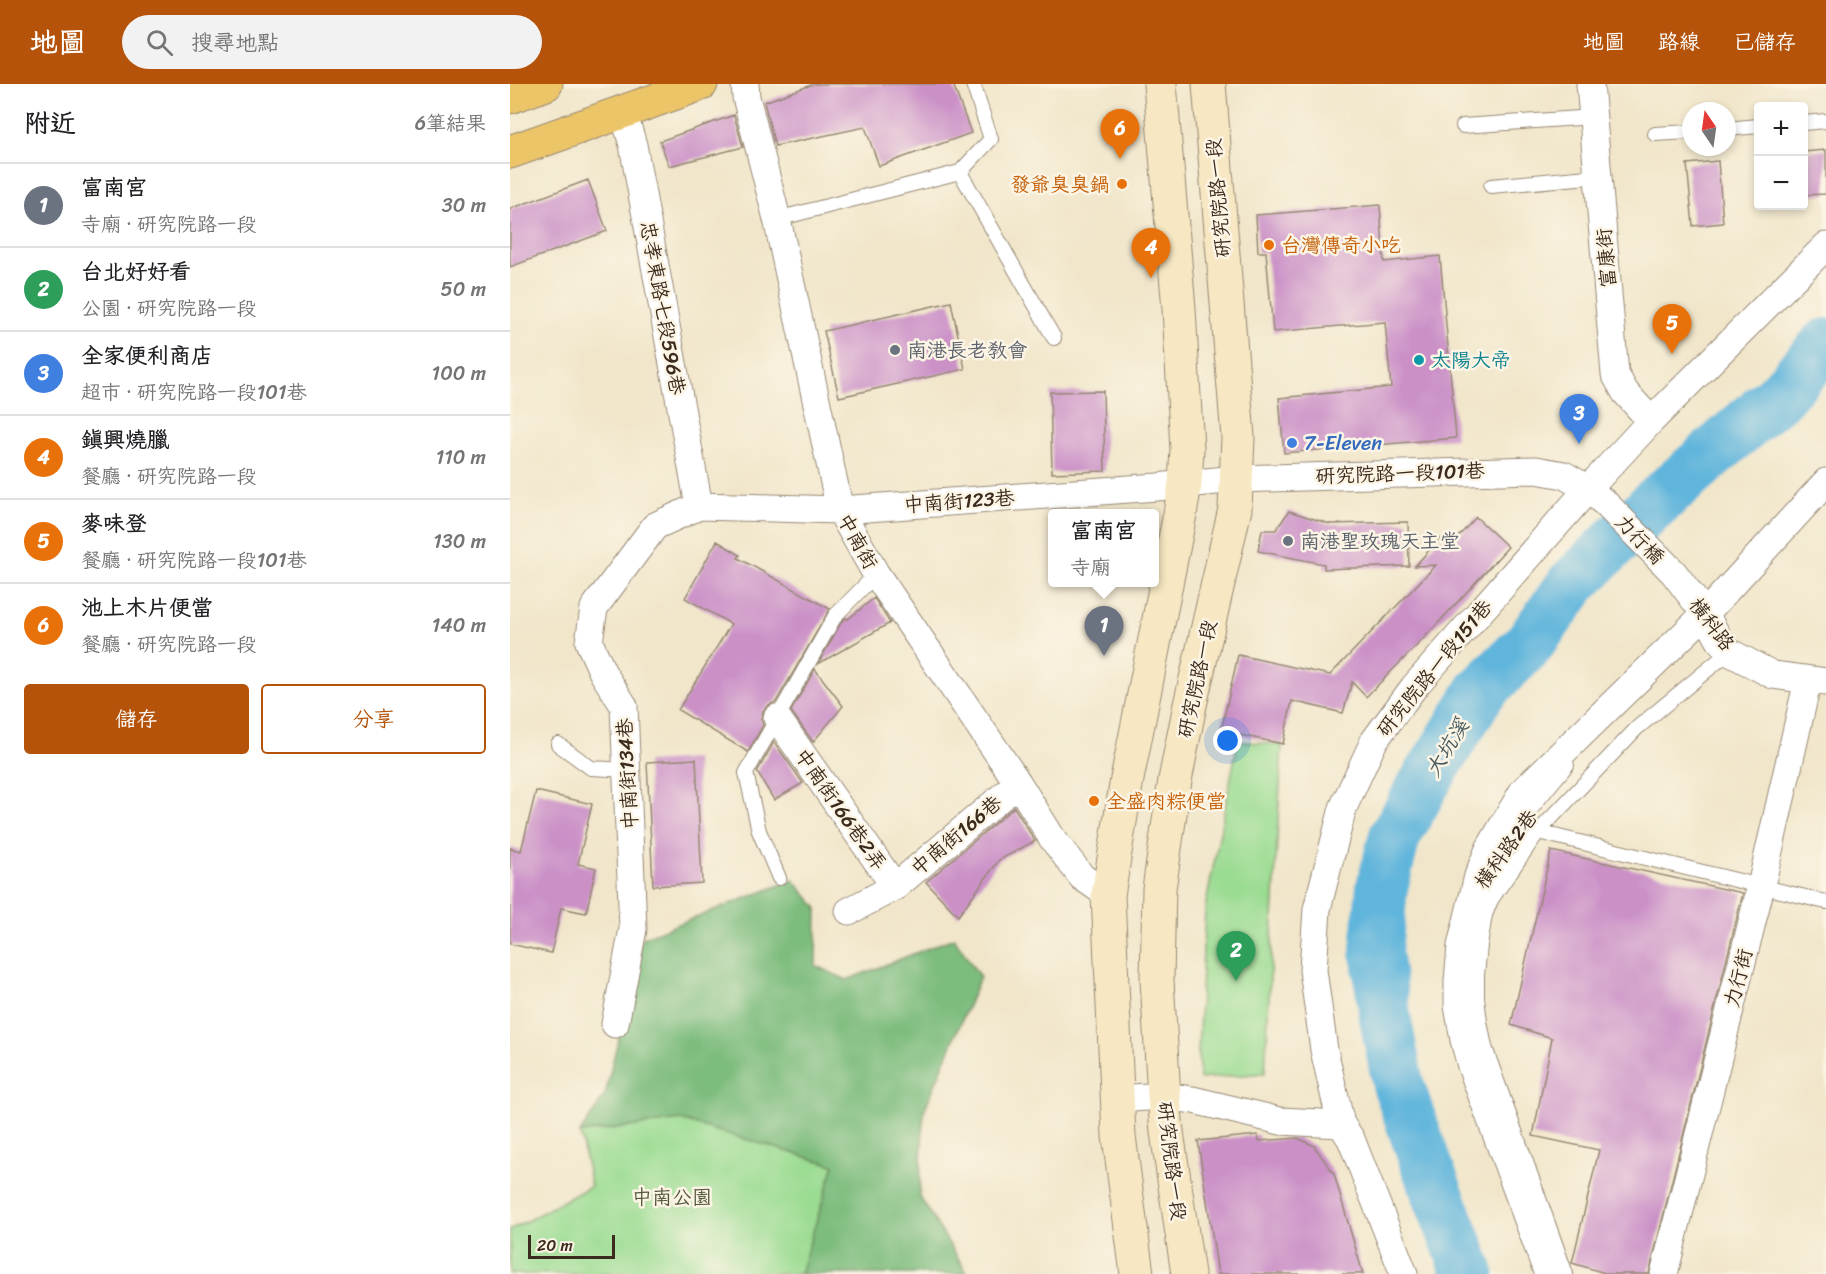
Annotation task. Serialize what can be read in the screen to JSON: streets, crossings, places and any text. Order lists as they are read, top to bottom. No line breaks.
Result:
{"streets":{"main road":["研究院路一段"],"street":["富康街","忠孝東路七段596巷","研究院路一段101巷","中南街123巷","力行橋","中南街","橫科路","研究院路一段151巷","中南街134巷","中南街166巷2弄","中南街166巷","力行街"],"lane":["橫科路2巷"]},"crossings":[["研究院路一段","研究院路一段101巷"],["富康街","研究院路一段151巷"],["忠孝東路七段596巷","中南街134巷"],["研究院路一段101巷","中南街123巷"],["研究院路一段101巷","力行橋"],["研究院路一段101巷","研究院路一段151巷"],["中南街123巷","中南街"],["中南街123巷","中南街134巷"],["力行橋","橫科路"],["力行橋","研究院路一段151巷"],["中南街","中南街134巷"],["中南街","中南街166巷"],["橫科路","橫科路2巷"],["橫科路","力行街"],["中南街166巷2弄","中南街166巷"]],"water":["大坑溪"],"parks":["中南公園"],"places":["發爺臭臭鍋","台灣傳奇小吃","南港長老教會","太陽大帝","7-Eleven","南港聖玫瑰天主堂","全盛肉粽便當"],"scale_bar":"20 m","north":"top","page":{"header":"地圖","search":"搜尋地點","nav":["地圖","路線","已儲存"],"heading":["附近","6筆結果"],"map_buttons":["+","−"],"pins":["6","4","5","3","1","2"],"list":[{"mark":"1","name":"富南宮","note":"寺廟 · 研究院路一段","value":"30 m"},{"mark":"2","name":"台北好好看","note":"公園 · 研究院路一段","value":"50 m"},{"mark":"3","name":"全家便利商店","note":"超市 · 研究院路一段101巷","value":"100 m"},{"mark":"4","name":"鎮興燒臘","note":"餐廳 · 研究院路一段","value":"110 m"},{"mark":"5","name":"麥味登","note":"餐廳 · 研究院路一段101巷","value":"130 m"},{"mark":"6","name":"池上木片便當","note":"餐廳 · 研究院路一段","value":"140 m"}],"popup":["富南宮","寺廟"],"buttons":["儲存","分享"],"scale":"20 m"}}
